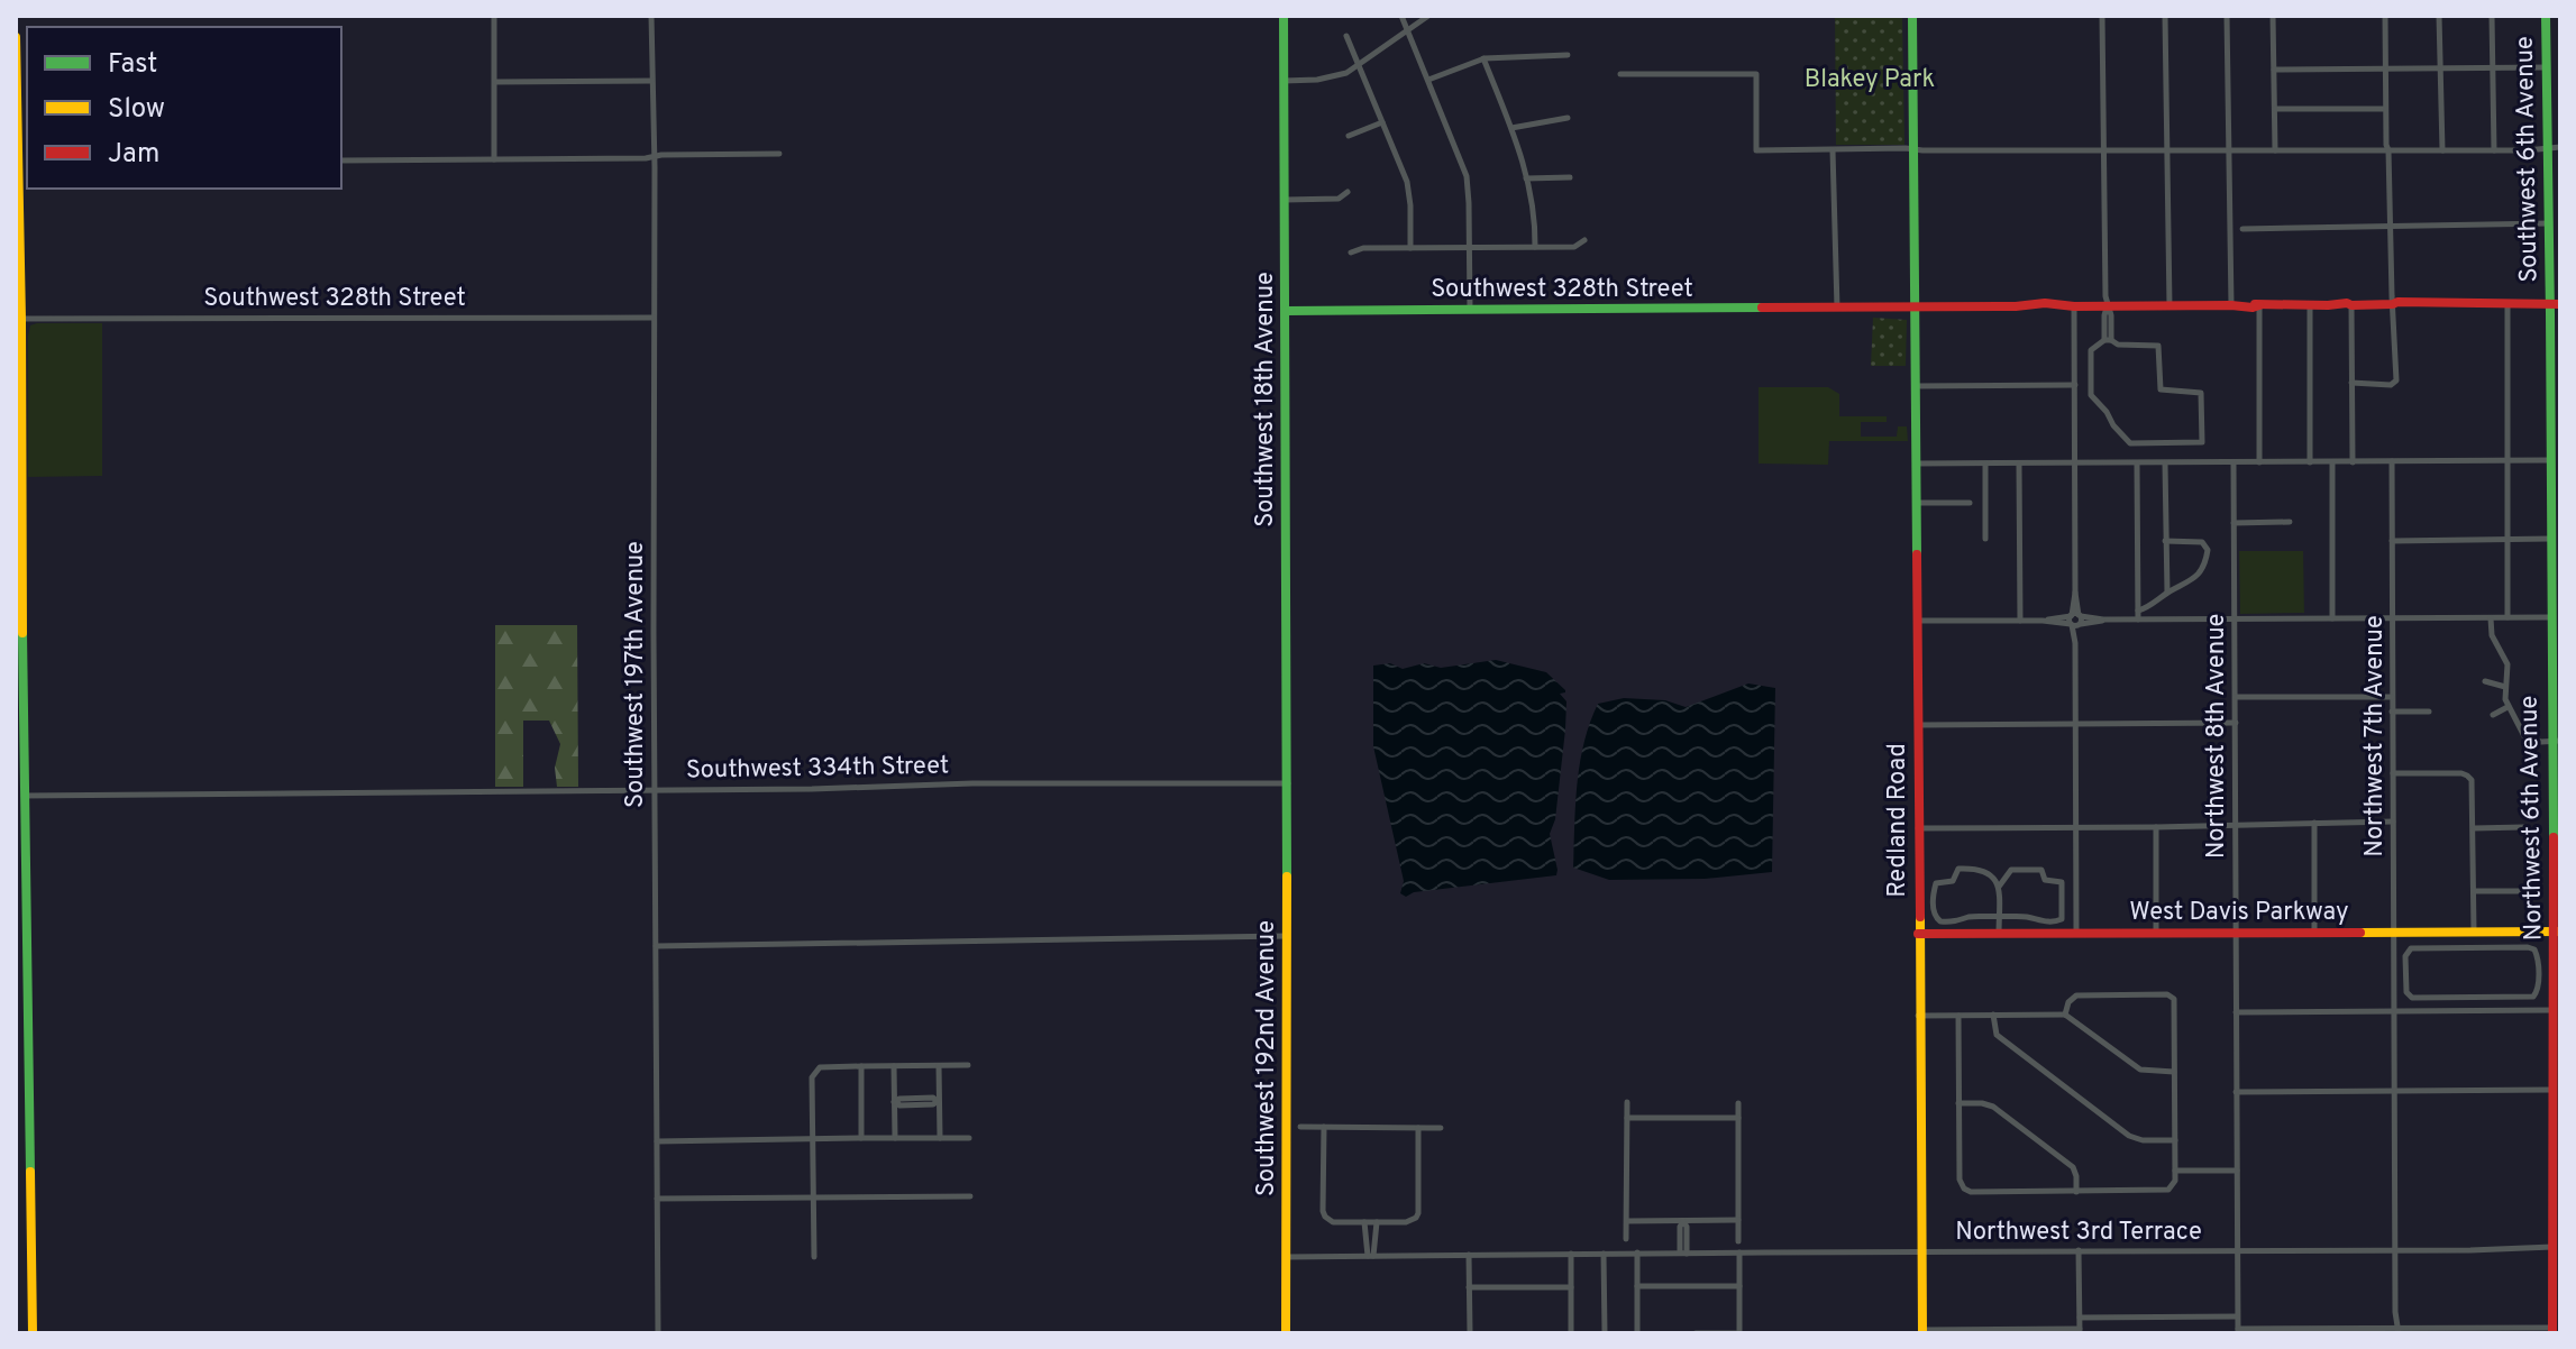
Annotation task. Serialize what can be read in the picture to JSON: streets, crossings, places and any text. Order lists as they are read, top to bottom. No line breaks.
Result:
{"streets":{"street":["Southwest 6th Avenue","Southwest 328th Street","Southwest 18th Avenue","Southwest 197th Avenue","Northwest 8th Avenue","Northwest 7th Avenue","Southwest 334th Street","Northwest 6th Avenue","Redland Road","West Davis Parkway","Southwest 192nd Avenue","Northwest 3rd Terrace"]},"crossings":[["Southwest 6th Avenue","Southwest 328th Street"],["Southwest 6th Avenue","Northwest 6th Avenue"],["Southwest 328th Street","Southwest 18th Avenue"],["Southwest 328th Street","Southwest 197th Avenue"],["Southwest 328th Street","Northwest 6th Avenue"],["Southwest 328th Street","Redland Road"],["Southwest 18th Avenue","Southwest 334th Street"],["Southwest 18th Avenue","Southwest 192nd Avenue"],["Southwest 197th Avenue","Southwest 334th Street"],["Northwest 8th Avenue","West Davis Parkway"],["Northwest 8th Avenue","Northwest 3rd Terrace"],["Northwest 7th Avenue","West Davis Parkway"],["Northwest 7th Avenue","Northwest 3rd Terrace"],["Southwest 334th Street","Southwest 192nd Avenue"],["Northwest 6th Avenue","West Davis Parkway"],["Northwest 6th Avenue","Northwest 3rd Terrace"],["Redland Road","West Davis Parkway"],["Redland Road","Northwest 3rd Terrace"]],"parks":["Blakey Park"],"legend":["Fast","Slow","Jam"]}
